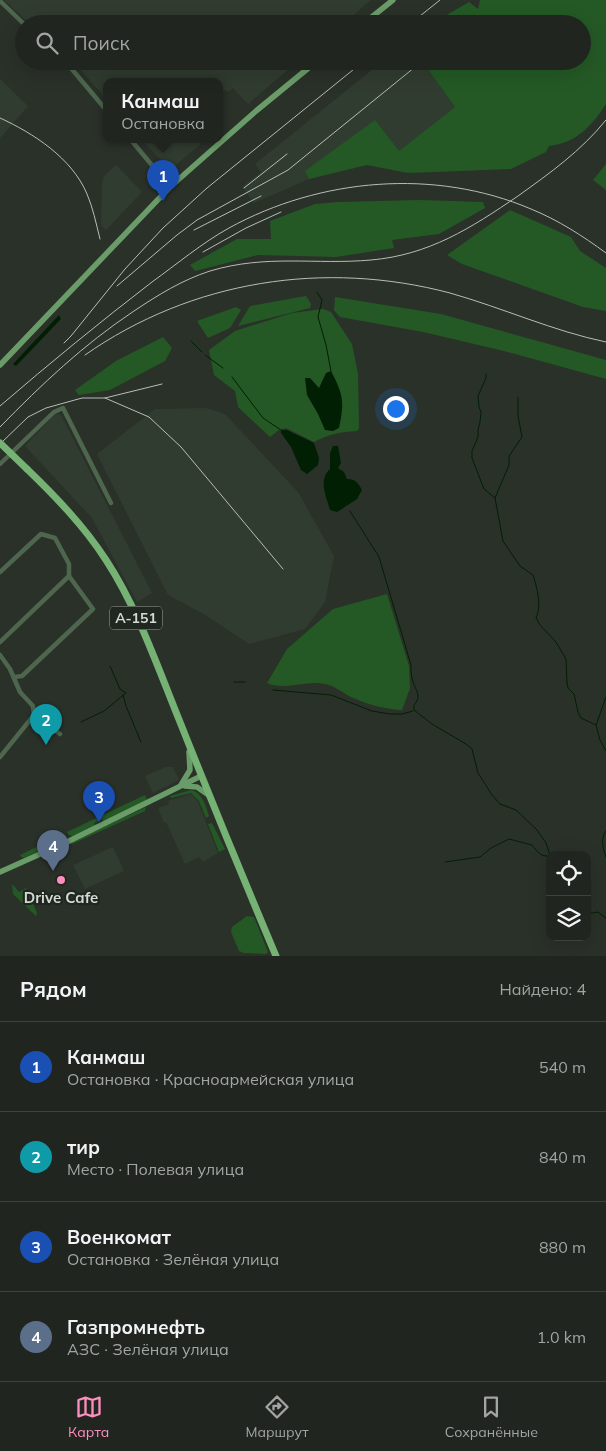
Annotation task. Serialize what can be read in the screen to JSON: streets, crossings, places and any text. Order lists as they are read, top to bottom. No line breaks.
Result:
{"streets":{"highway":["А-151"]},"places":["Drive Cafe"],"page":{"search":"Поиск","popup":["Канмаш","Остановка"],"pins":["1","2","3","4"],"heading":["Рядом","Найдено: 4"],"list":[{"mark":"1","name":"Канмаш","note":"Остановка · Красноармейская улица","value":"540 m"},{"mark":"2","name":"тир","note":"Место · Полевая улица","value":"840 m"},{"mark":"3","name":"Военкомат","note":"Остановка · Зелёная улица","value":"880 m"},{"mark":"4","name":"Газпромнефть","note":"АЗС · Зелёная улица","value":"1.0 km"}],"nav":["Карта","Маршрут","Сохранённые"]}}
